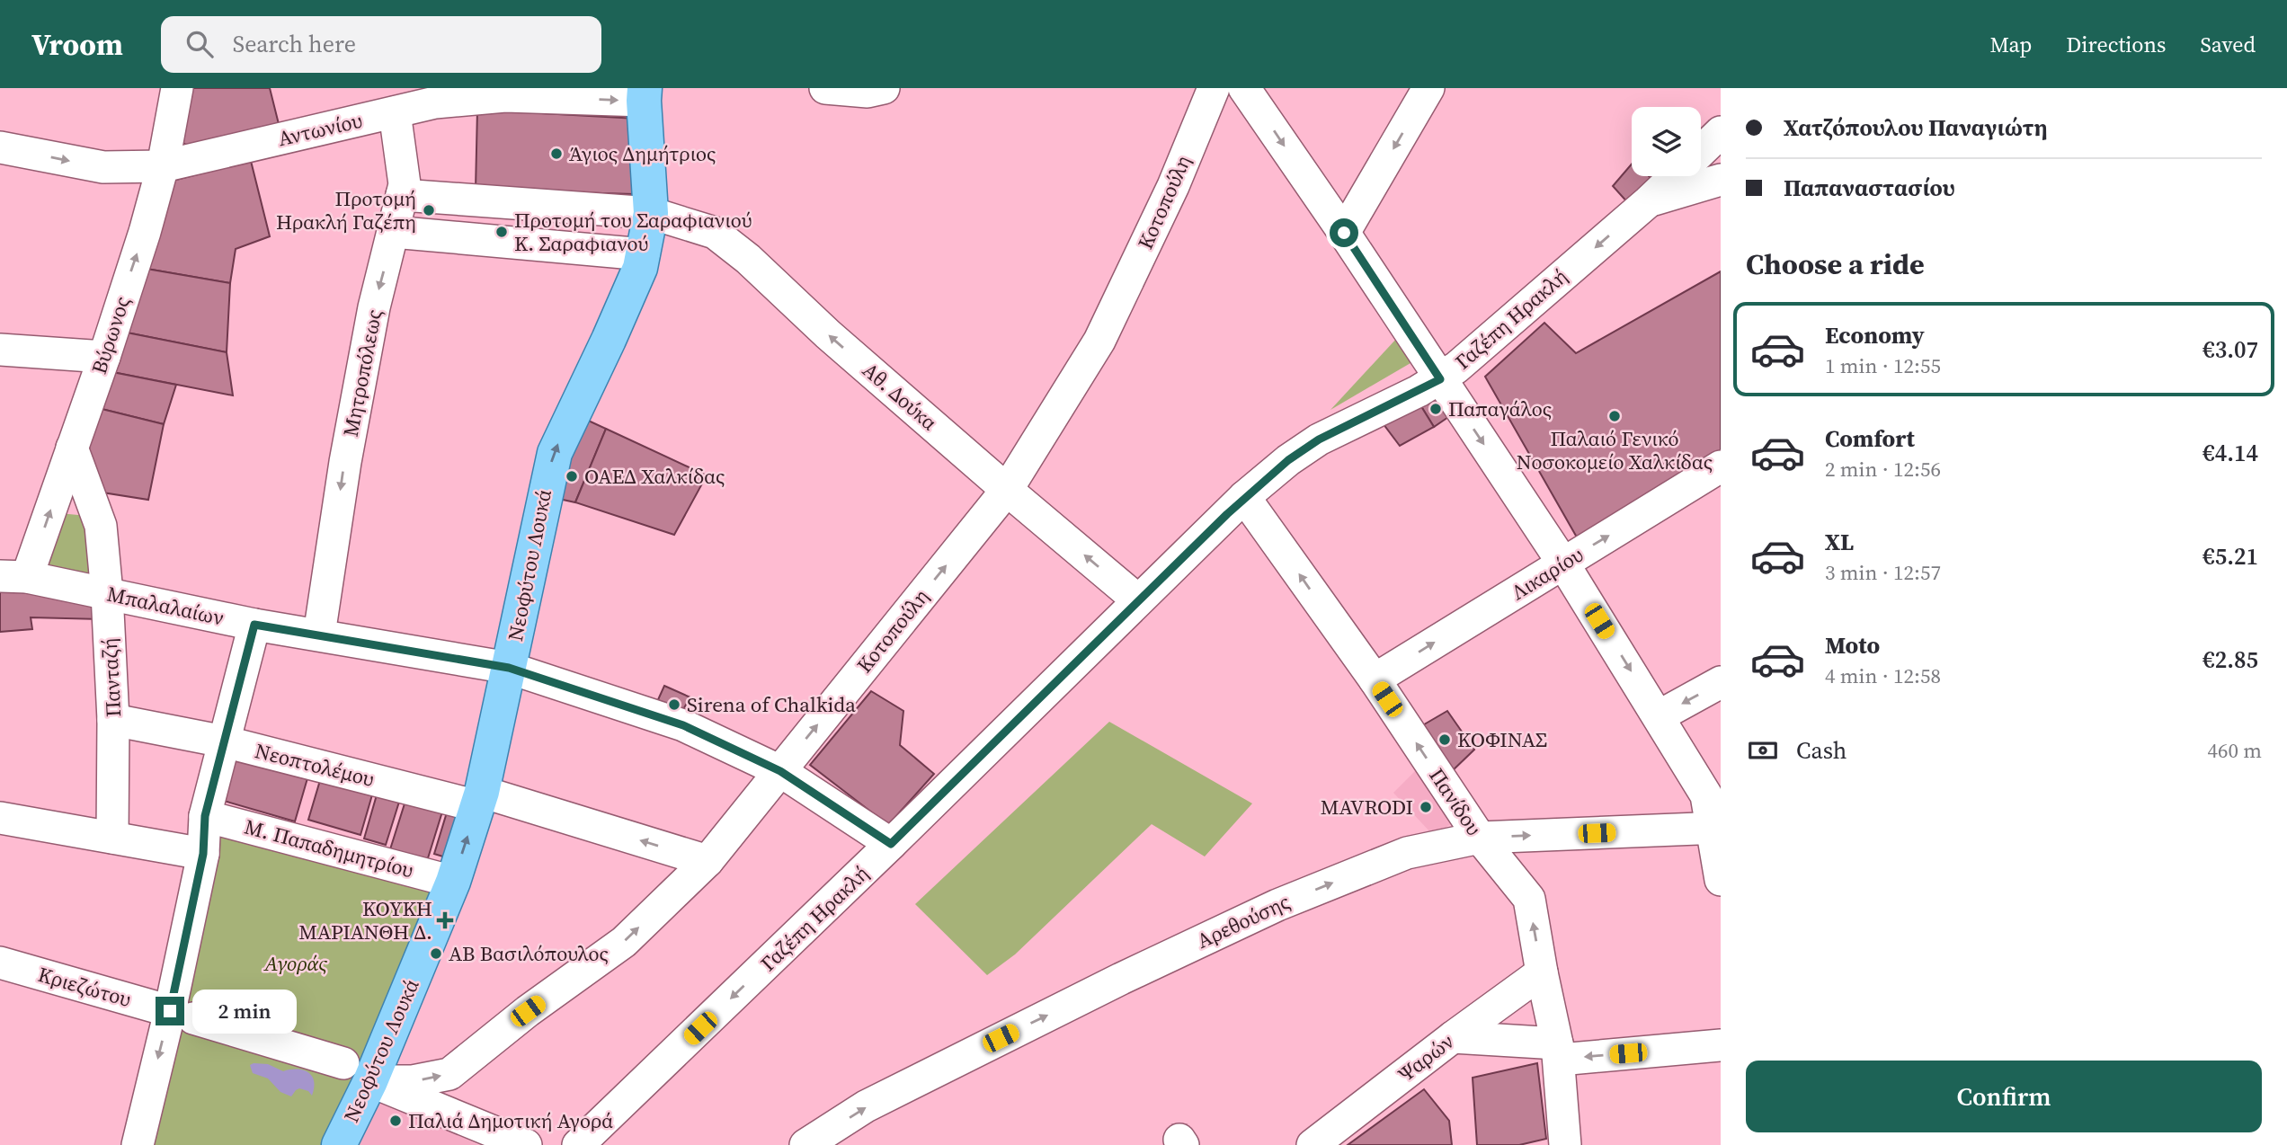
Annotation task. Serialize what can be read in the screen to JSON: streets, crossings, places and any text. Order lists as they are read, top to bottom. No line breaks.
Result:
{"streets":{"main road":["Νεοφύτου Λουκά"],"street":["Αντωνίου","Κοτοπούλη","Γαζέπη Ηρακλή","Βύρωνος","Μητροπόλεως","Αθ. Δούκα","Λικαρίου","Μπαλαλαίων","Πανταζή","Νεοπτολέμου","Πανίδου","Μ. Παπαδημητρίου","Αρεθούσης","Κριεζώτου","Ψαρών"]},"crossings":[["Αντωνίου","Βύρωνος"],["Αντωνίου","Μητροπόλεως"],["Αντωνίου","Νεοφύτου Λουκά"],["Κοτοπούλη","Αθ. Δούκα"],["Κοτοπούλη","Νεοφύτου Λουκά"],["Κοτοπούλη","Μπαλαλαίων"],["Κοτοπούλη","Νεοπτολέμου"],["Κοτοπούλη","Κριεζώτου"],["Γαζέπη Ηρακλή","Αθ. Δούκα"],["Γαζέπη Ηρακλή","Μπαλαλαίων"],["Γαζέπη Ηρακλή","Πανίδου"],["Βύρωνος","Μπαλαλαίων"],["Βύρωνος","Πανταζή"],["Μητροπόλεως","Αθ. Δούκα"],["Μητροπόλεως","Μπαλαλαίων"],["Αθ. Δούκα","Νεοφύτου Λουκά"],["Νεοφύτου Λουκά","Μπαλαλαίων"],["Νεοφύτου Λουκά","Νεοπτολέμου"],["Νεοφύτου Λουκά","Μ. Παπαδημητρίου"],["Νεοφύτου Λουκά","Κριεζώτου"],["Λικαρίου","Πανίδου"],["Μπαλαλαίων","Πανταζή"],["Πανταζή","Νεοπτολέμου"],["Πανίδου","Αρεθούσης"],["Πανίδου","Ψαρών"]],"one_way":["Κοτοπούλη","Γαζέπη Ηρακλή","Βύρωνος","Μητροπόλεως","Αθ. Δούκα","Νεοφύτου Λουκά","Λικαρίου","Νεοπτολέμου","Αρεθούσης"],"parks":["Αγοράς"],"places":{"other":["Άγιος Δημήτριος","Προτομή Ηρακλή Γαζέπη","Προτομή του Σαραφιανιού Κ. Σαραφιανού","Παπαγάλος","Παλαιό Γενικό Νοσοκομείο Χαλκίδας","ΟΑΕΔ Χαλκίδας","Sirena of Chalkida","ΚΟΦΙΝΑΣ","MAVRODI","ΑΒ Βασιλόπουλος","Παλιά Δημοτική Αγορά"],"health":["ΚΟΥΚΗ ΜΑΡΙΑΝΘΗ Δ."]},"page":{"header":"Vroom","search":"Search here","nav":["Map","Directions","Saved"],"banner":["Χατζόπουλου Παναγιώτη","Παπαναστασίου"],"heading":"Choose a ride","list":[{"name":"Economy","note":"1 min · 12:55","value":"€3.07"},{"name":"Comfort","note":"2 min · 12:56","value":"€4.14"},{"name":"XL","note":"3 min · 12:57","value":"€5.21"},{"name":"Moto","note":"4 min · 12:58","value":"€2.85"}],"pay":["Cash","460 m"],"bubble":"2 min","buttons":"Confirm"}}
